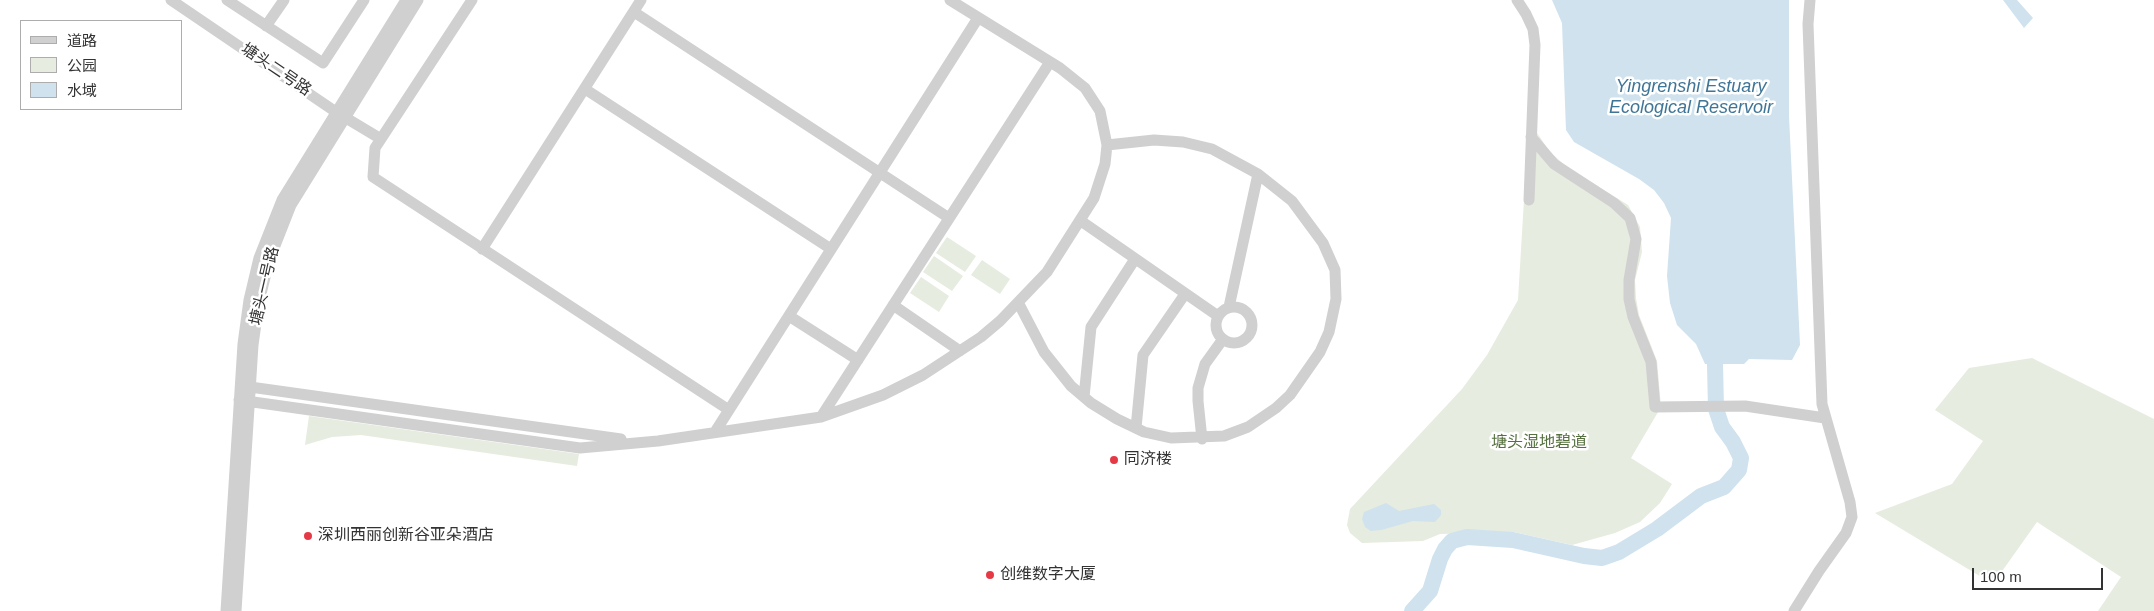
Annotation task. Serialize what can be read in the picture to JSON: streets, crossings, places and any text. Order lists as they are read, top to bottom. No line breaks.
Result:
{"streets":{"street":["塘头二号路","塘头一号路"]},"crossings":[["塘头二号路","塘头一号路"]],"water":["Yingrenshi Estuary Ecological Reservoir"],"parks":["塘头湿地碧道"],"places":["同济楼","深圳西丽创新谷亚朵酒店","创维数字大厦"],"legend":["道路","公园","水域"],"scale_bar":"100 m"}
